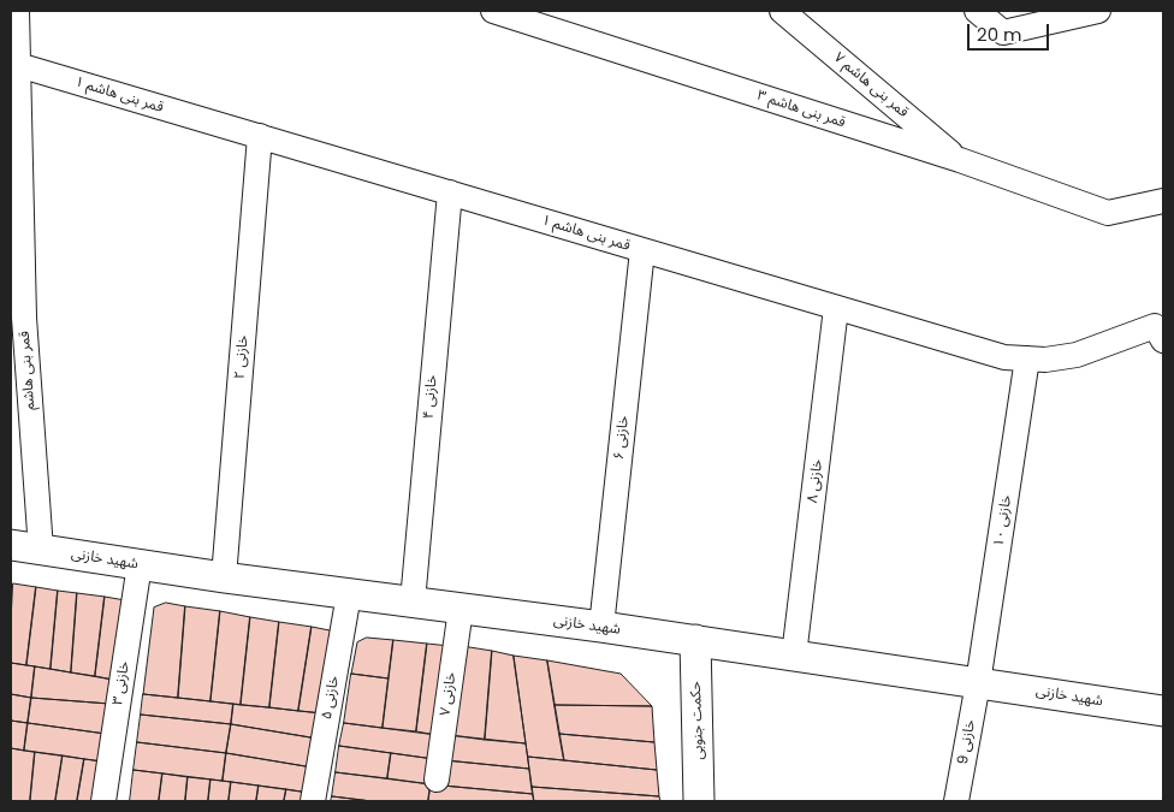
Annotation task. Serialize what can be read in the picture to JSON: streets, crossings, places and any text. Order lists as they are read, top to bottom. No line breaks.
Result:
{"streets":{"street":["قمر بنی هاشم ۷","قمر بنی هاشم ۱","قمر بنی هاشم ۳","خازنی ۲","قمر بنی هاشم","خازنی ۴","خازنی ۶","خازنی ۸","خازنی ۱۰","شهید خازنی","خازنی ۳","خازنی ۷","خازنی ۵","حکمت جنوبی","خازنی 9"]},"crossings":[["قمر بنی هاشم ۷","قمر بنی هاشم ۳"],["قمر بنی هاشم ۱","خازنی ۲"],["قمر بنی هاشم ۱","قمر بنی هاشم"],["قمر بنی هاشم ۱","خازنی ۴"],["قمر بنی هاشم ۱","خازنی ۶"],["قمر بنی هاشم ۱","خازنی ۸"],["قمر بنی هاشم ۱","خازنی ۱۰"],["خازنی ۲","شهید خازنی"],["قمر بنی هاشم","شهید خازنی"],["خازنی ۴","شهید خازنی"],["خازنی ۶","شهید خازنی"],["خازنی ۸","شهید خازنی"],["خازنی ۱۰","شهید خازنی"],["خازنی ۱۰","خازنی 9"],["شهید خازنی","خازنی ۳"],["شهید خازنی","خازنی ۷"],["شهید خازنی","خازنی ۵"],["شهید خازنی","حکمت جنوبی"],["شهید خازنی","خازنی 9"]],"scale_bar":"20 m"}
